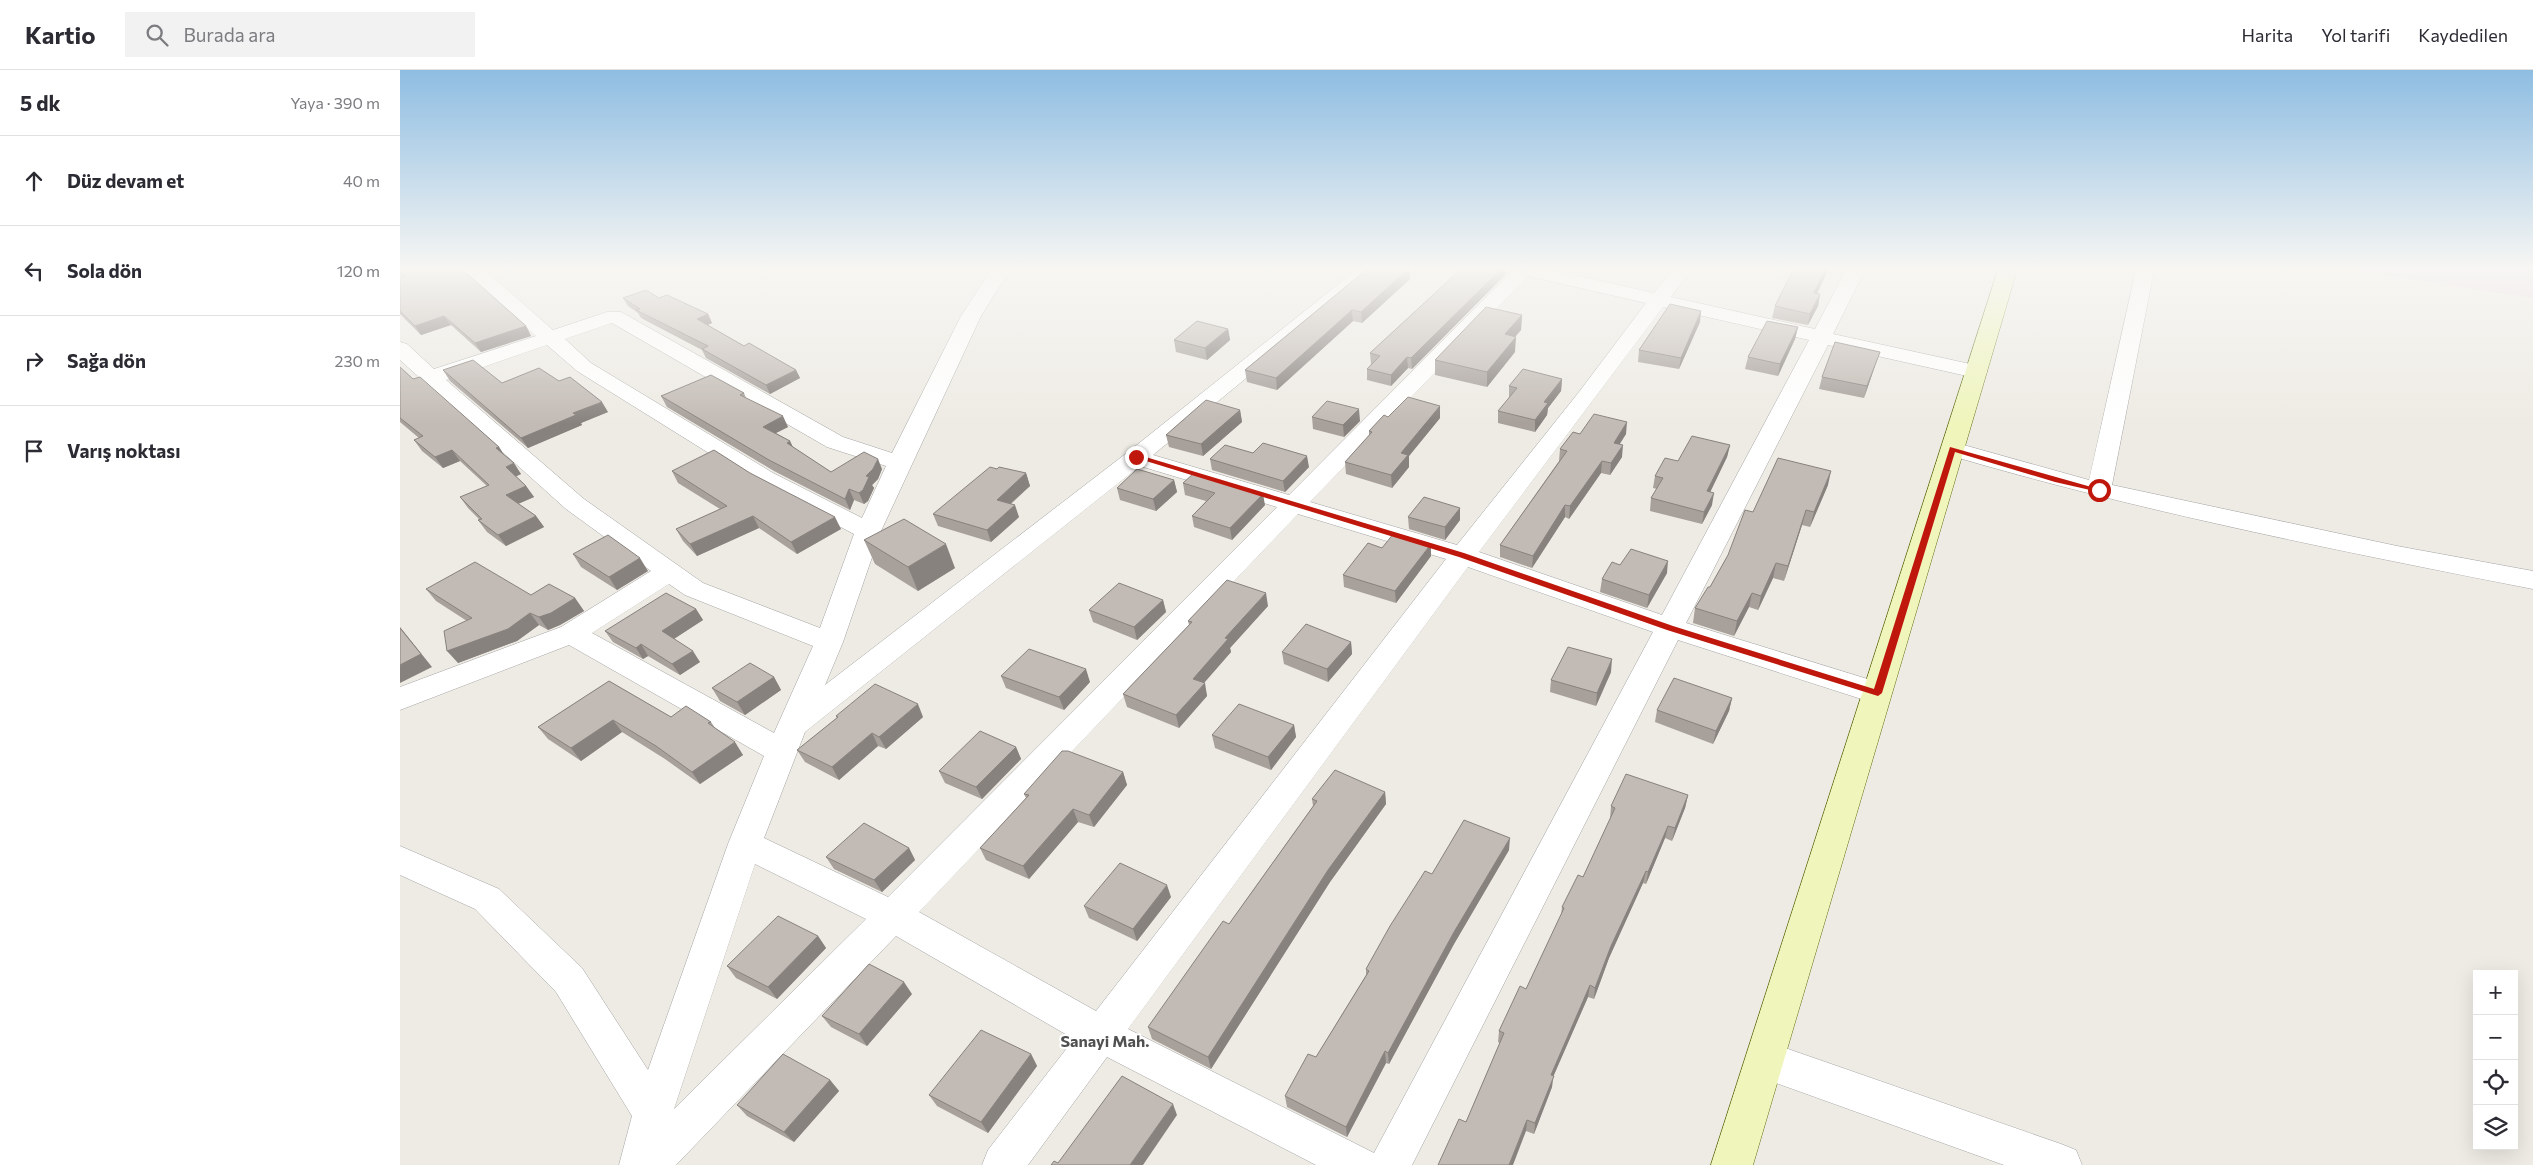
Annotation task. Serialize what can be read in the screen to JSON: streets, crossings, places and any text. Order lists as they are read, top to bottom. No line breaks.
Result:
{"districts":["Sanayi Mah."],"page":{"header":"Kartio","search":"Burada ara","nav":["Harita","Yol tarifi","Kaydedilen"],"heading":["5 dk","Yaya · 390 m"],"list":[["Düz devam et","40 m"],["Sola dön","120 m"],["Sağa dön","230 m"],"Varış noktası"],"map_buttons":["+","−"]}}
